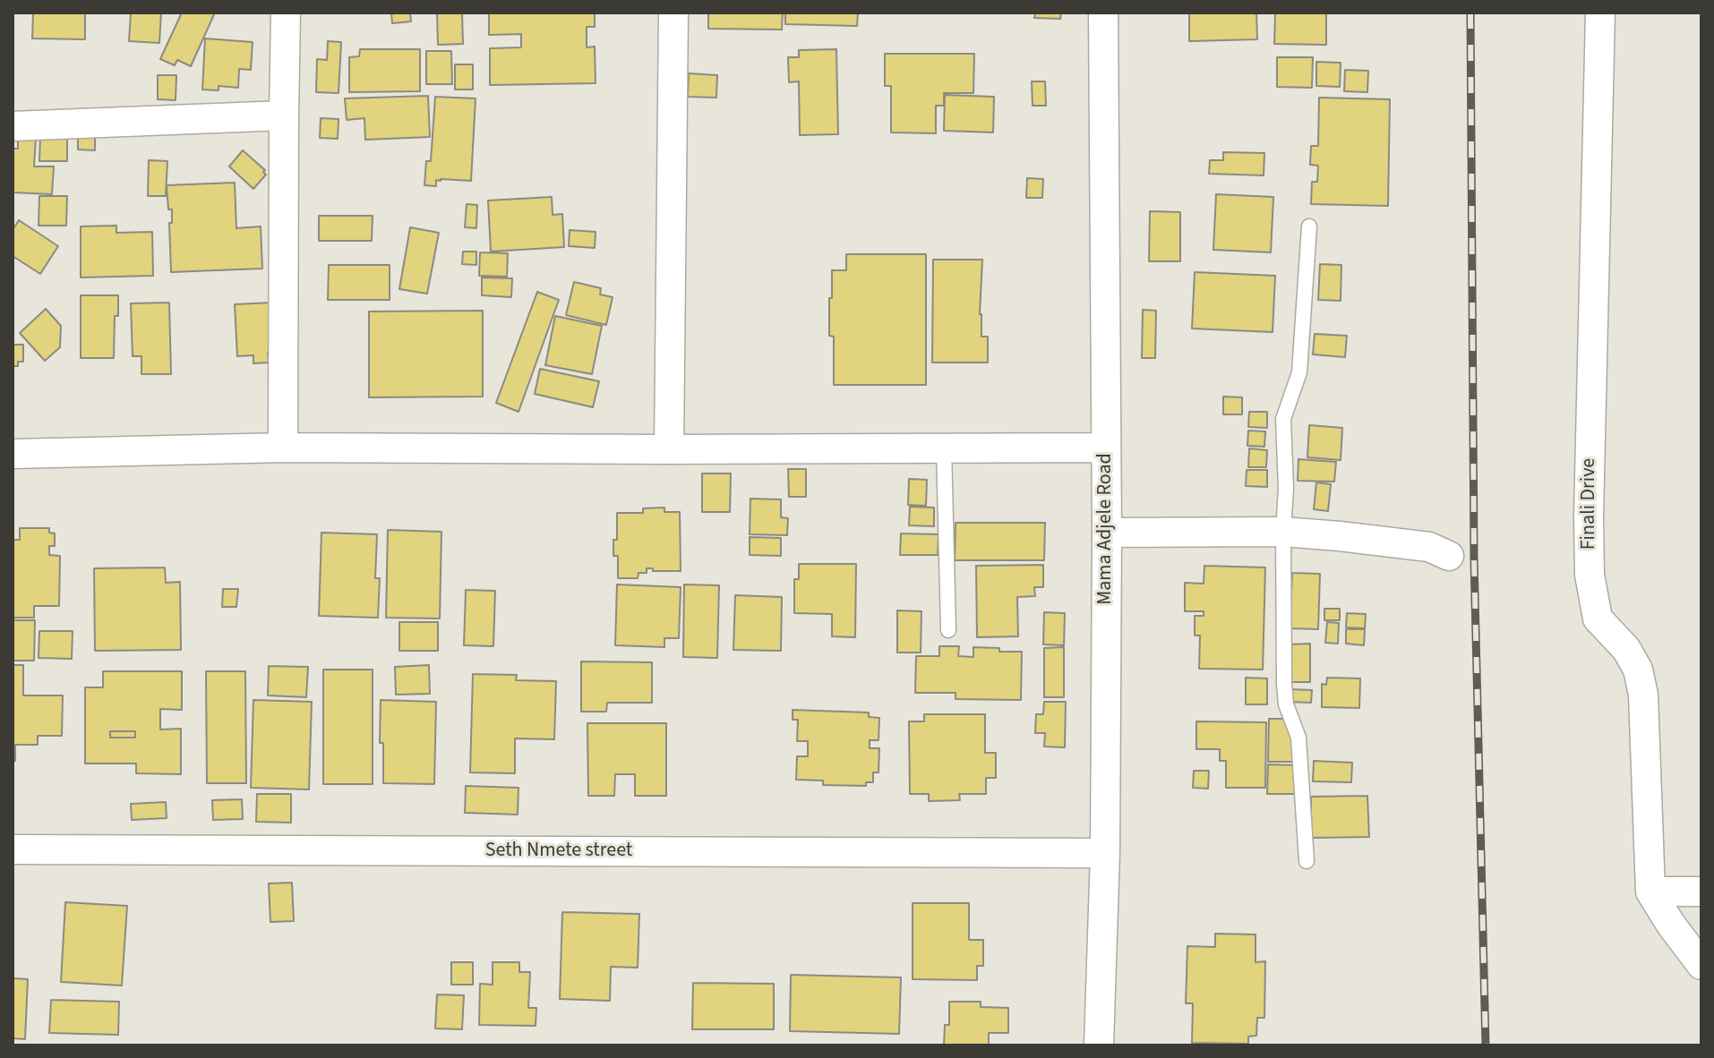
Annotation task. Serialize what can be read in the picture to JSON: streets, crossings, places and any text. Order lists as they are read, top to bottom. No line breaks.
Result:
{"streets":{"street":["Finali Drive","Mama Adjele Road","Seth Nmete street"]},"crossings":[["Mama Adjele Road","Seth Nmete street"]]}
